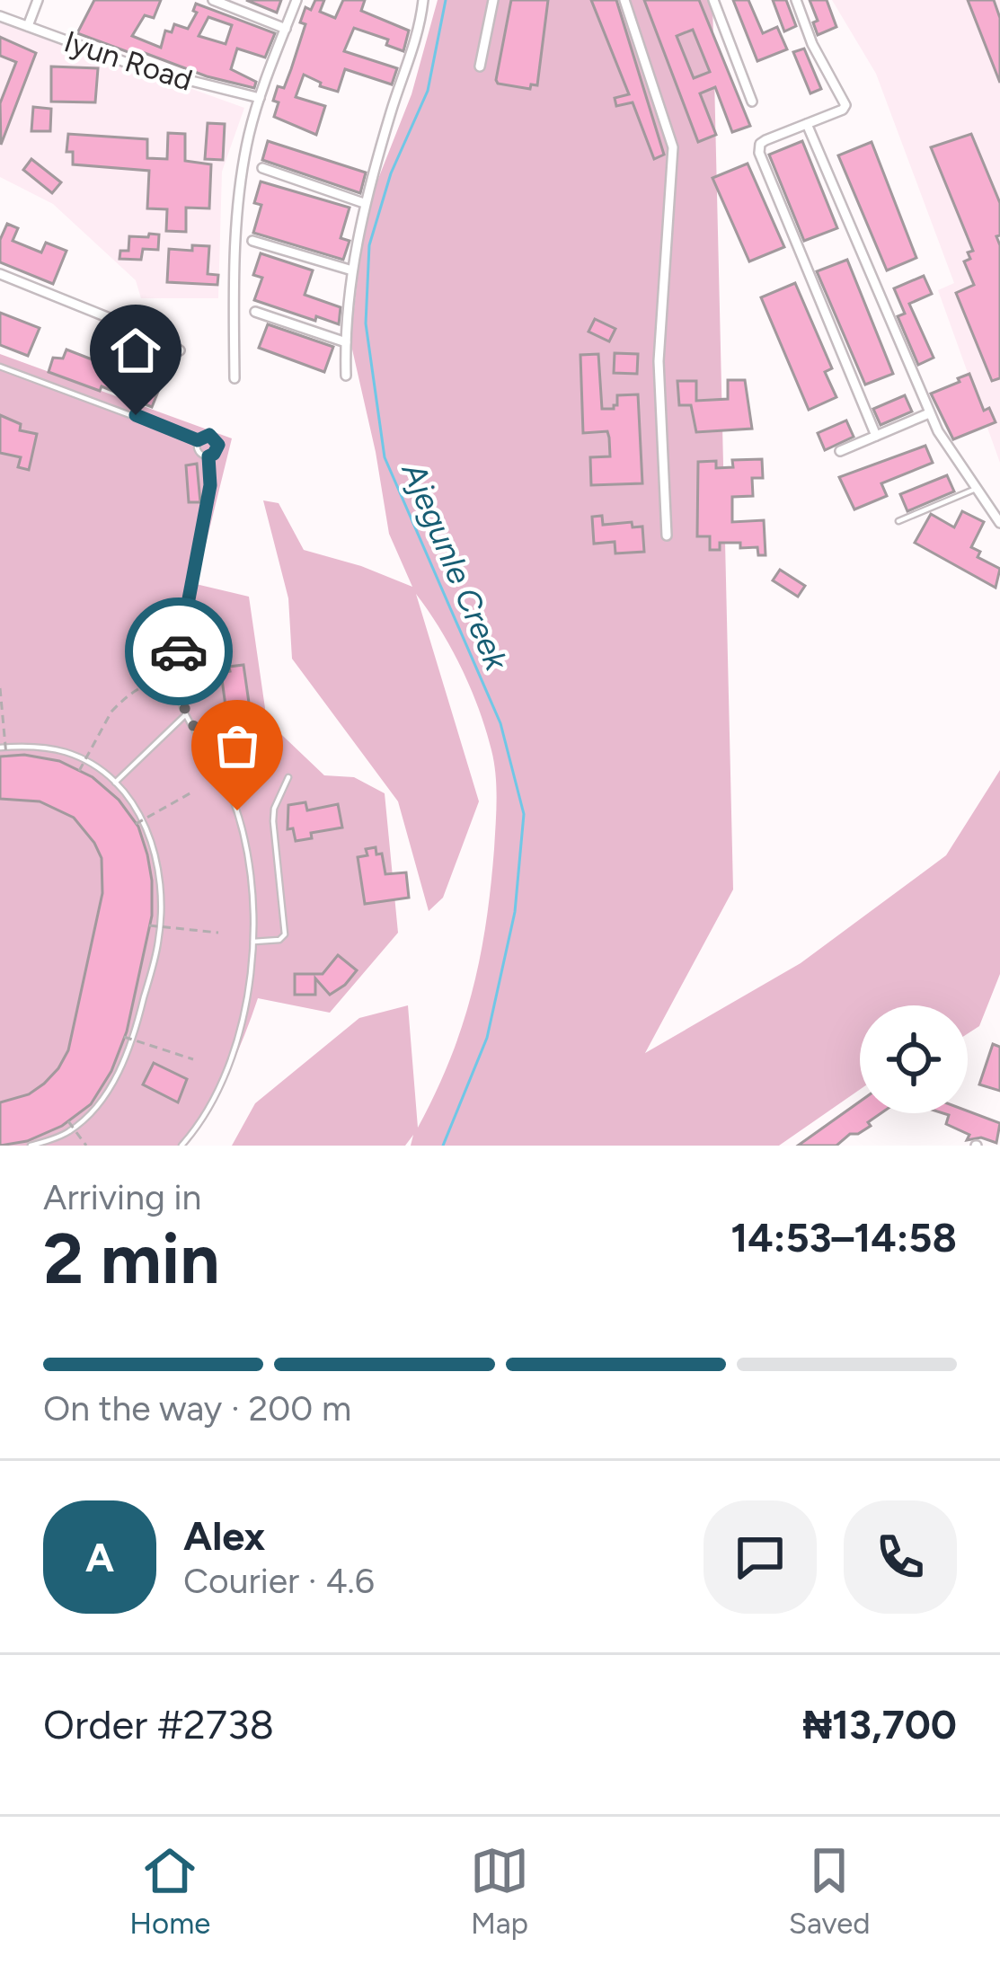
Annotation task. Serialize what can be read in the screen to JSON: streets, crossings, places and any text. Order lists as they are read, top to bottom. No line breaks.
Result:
{"streets":{"street":["Iyun Road"]},"water":["Ajegunle Creek"],"page":{"heading":["2 min","Arriving in","14:53–14:58"],"panel":["Alex","Courier · 4.6","Order #2738","₦13,700"],"bar":"On the way · 200 m","round":"A","tabs":["Home","Map","Saved"]}}
